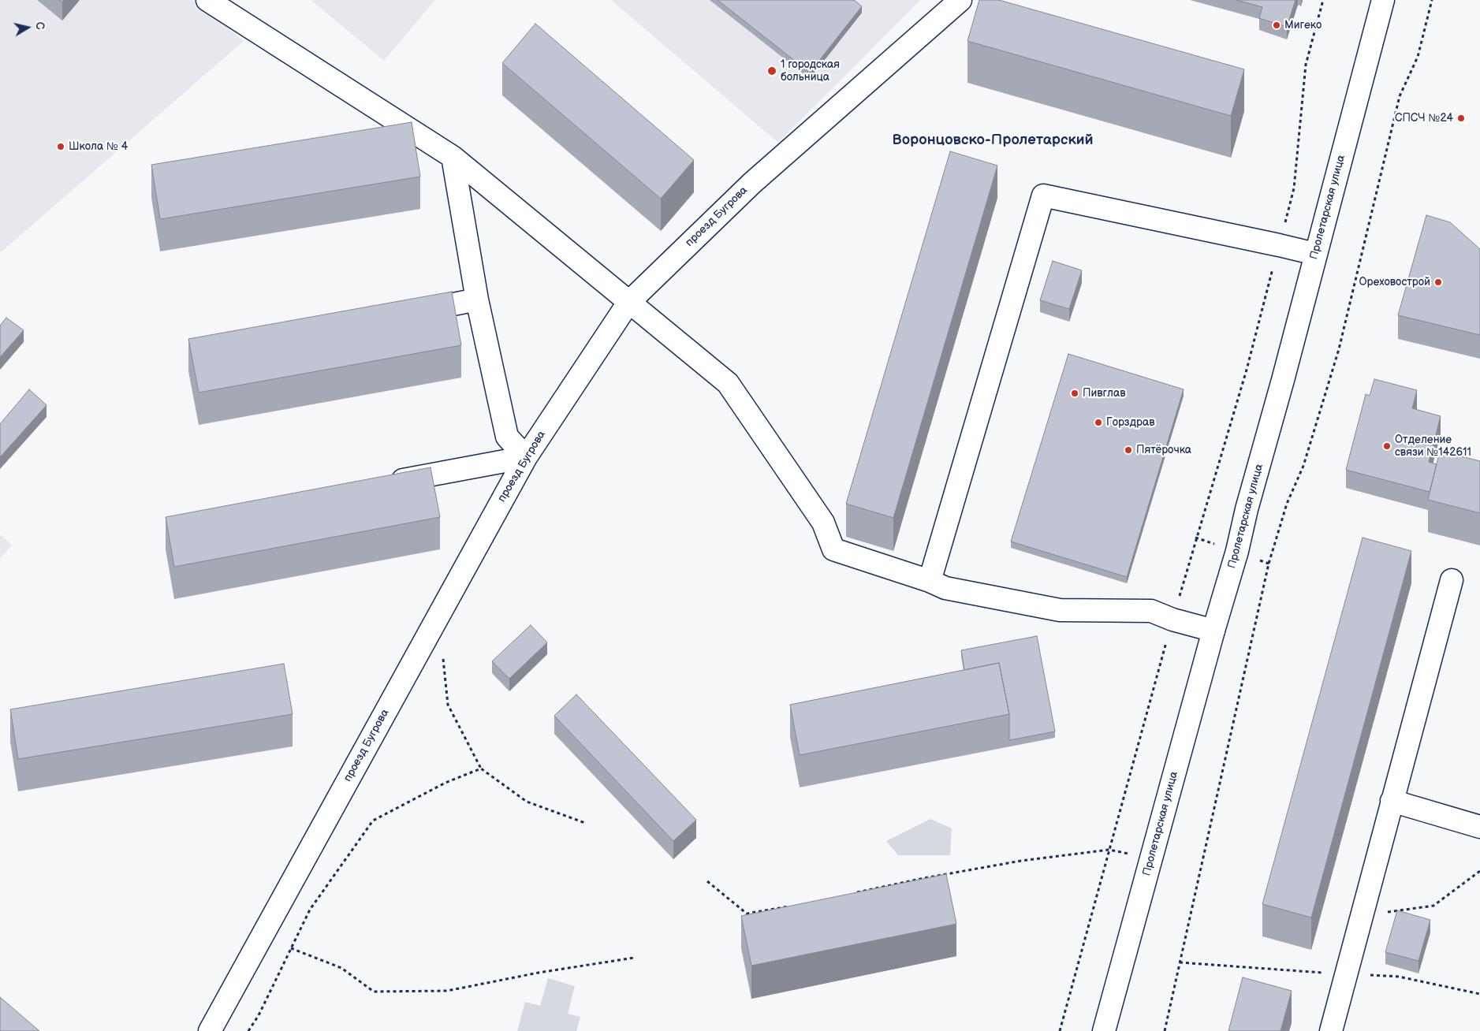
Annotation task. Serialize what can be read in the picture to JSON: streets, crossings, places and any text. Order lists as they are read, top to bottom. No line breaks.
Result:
{"streets":{"street":["Пролетарская улица","проезд Бугрова"]},"districts":["Воронцовско-Пролетарский"],"places":["Мигеко","1 городская больница","СПСЧ №24","Школа № 4","Ореховострой","Пивглав","Горздрав","Отделение связи №142611","Пятёрочка"],"north":"right"}
